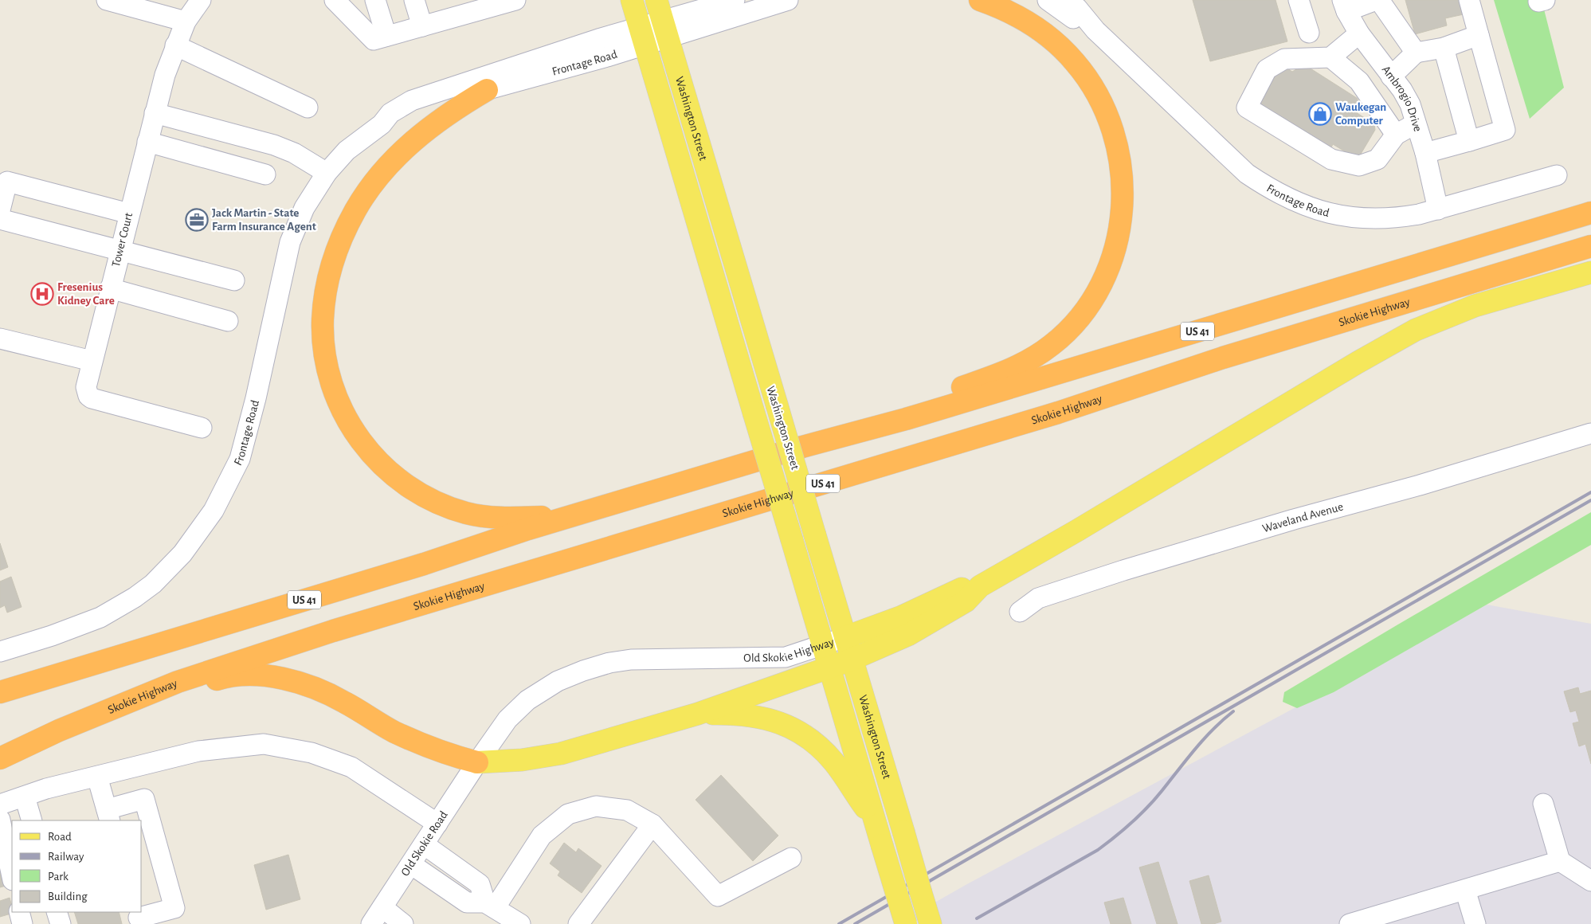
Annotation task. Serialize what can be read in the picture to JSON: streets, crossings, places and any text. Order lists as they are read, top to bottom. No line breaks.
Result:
{"streets":{"highway":["Skokie Highway","US 41"],"main road":["Washington Street","Old Skokie Highway"],"street":["Frontage Road","Ambrogio Drive","Tower Court","Waveland Avenue","Old Skokie Road"]},"crossings":[["Frontage Road","Ambrogio Drive"],["Frontage Road","Washington Street"],["Washington Street","Old Skokie Highway"],["Old Skokie Highway","Old Skokie Road"]],"places":{"shop":["Waukegan Computer"],"office":["Jack Martin - State Farm Insurance Agent"],"hospital":["Fresenius Kidney Care"]},"legend":["Road","Railway","Park","Building"]}
